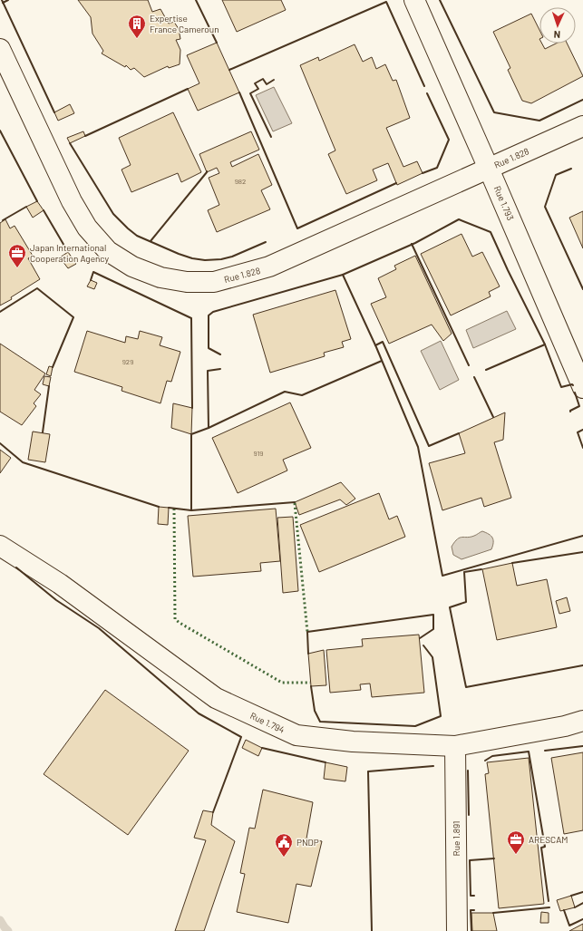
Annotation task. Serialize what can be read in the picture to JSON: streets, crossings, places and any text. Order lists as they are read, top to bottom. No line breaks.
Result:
{"streets":{"street":["Rue 1.828","Rue 1.793","Rue 1.794","Rue 1.891"]},"crossings":[["Rue 1.828","Rue 1.793"],["Rue 1.794","Rue 1.891"]],"places":{"building":["Expertise France Cameroun"],"office":["Japan International Cooperation Agency","ARESCAM"],"public building":["PNDP"]},"house_numbers":["982","929","919"],"north":"bottom"}
